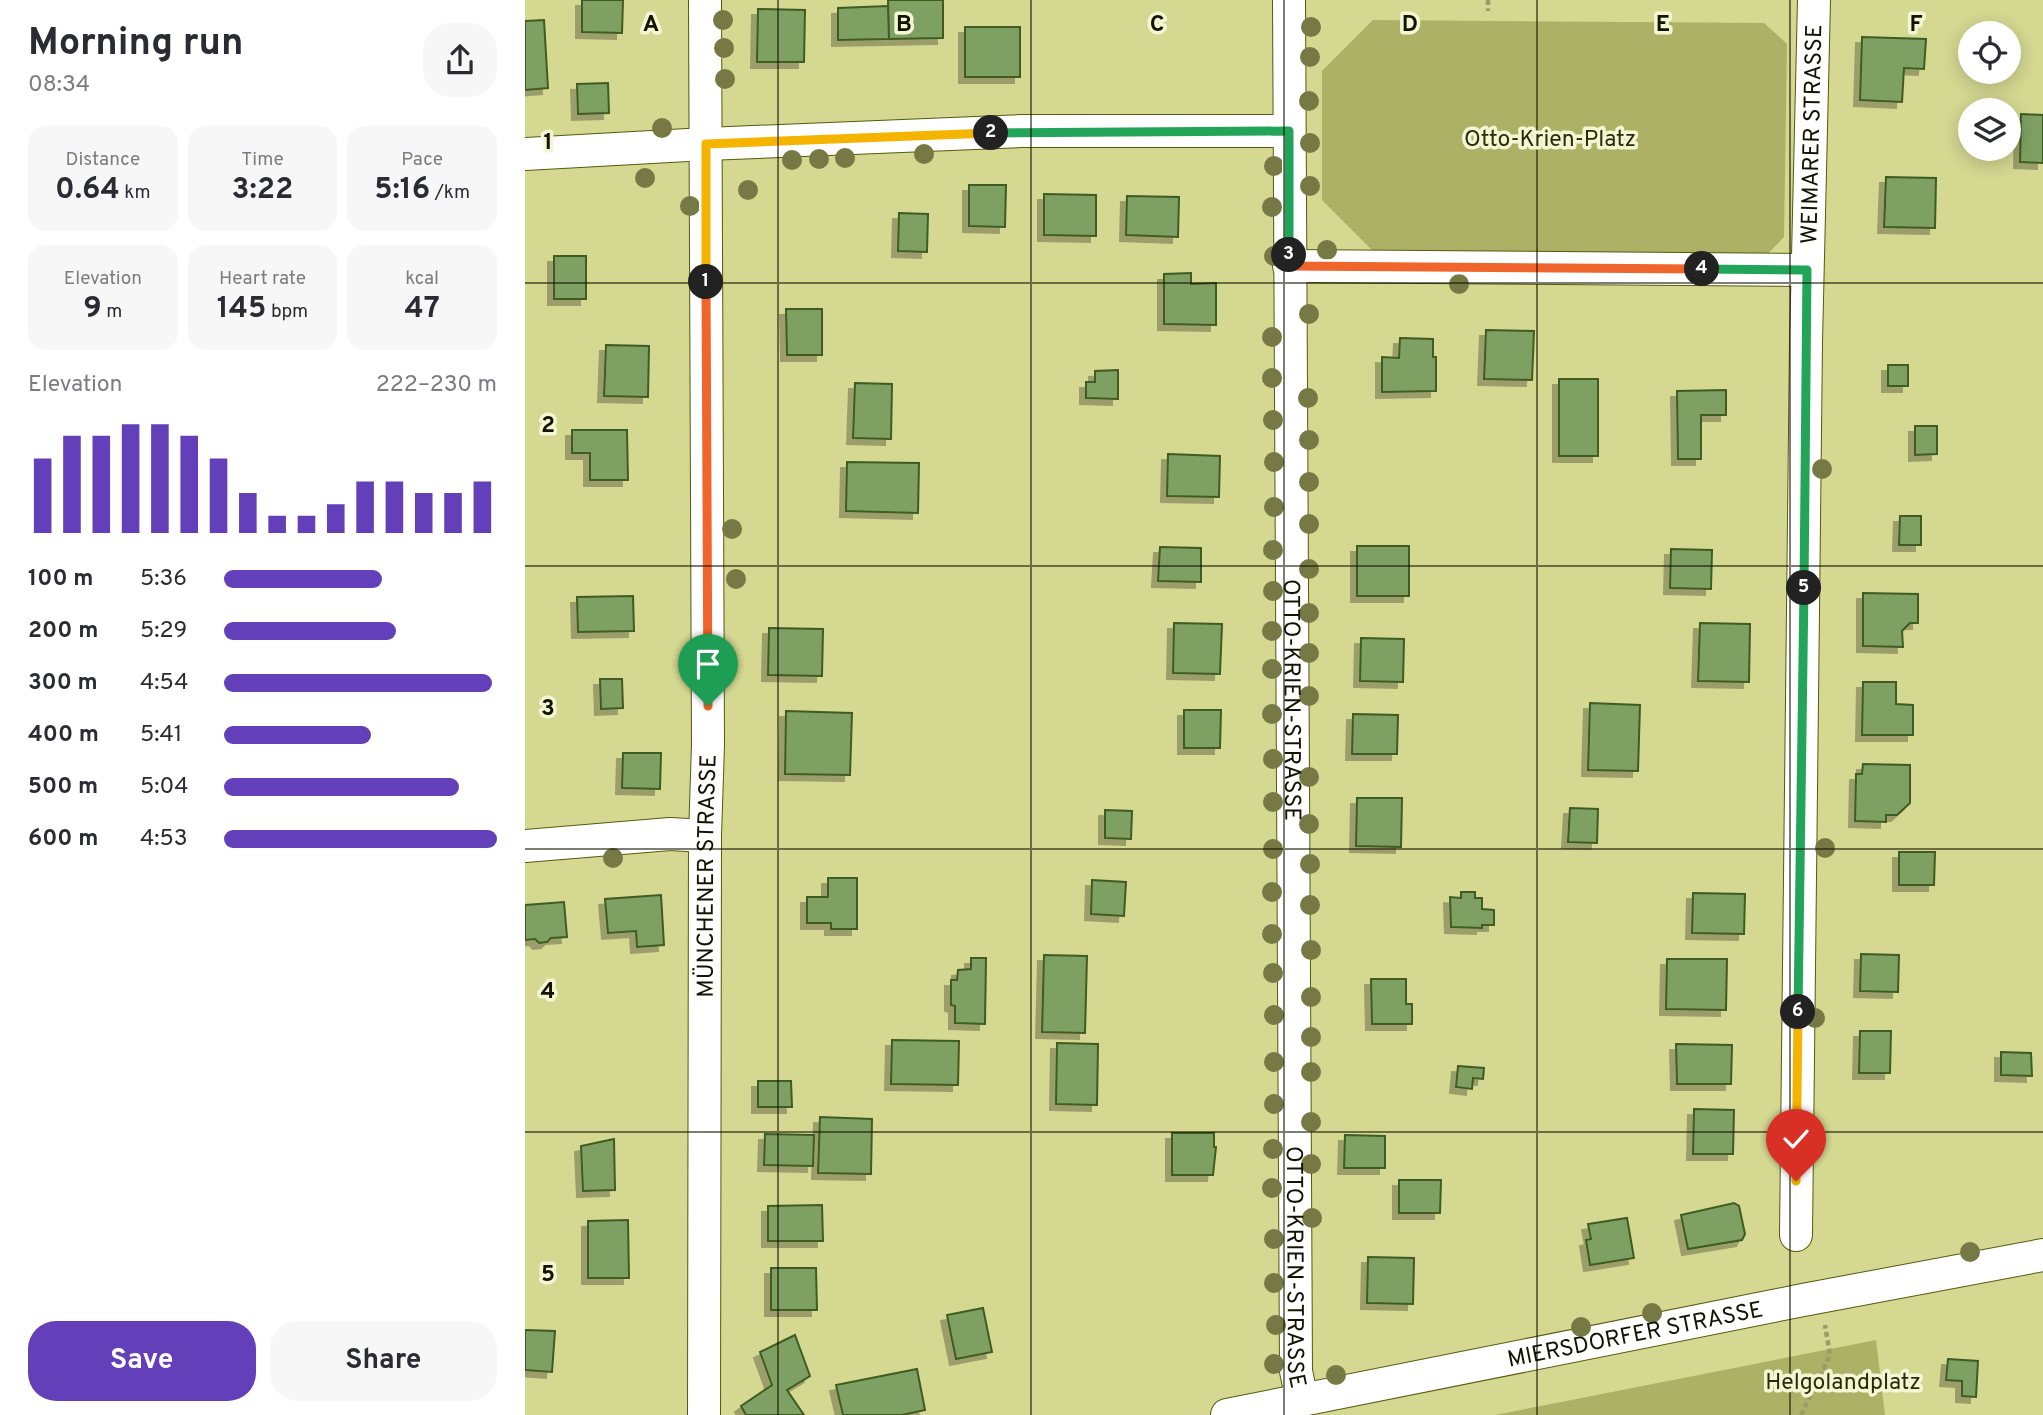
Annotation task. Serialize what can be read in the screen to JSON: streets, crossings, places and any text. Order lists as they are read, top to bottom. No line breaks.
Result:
{"streets":{"street":["WEIMARER STRASSE","OTTO-KRIEN-STRASSE","MÜNCHENER STRASSE","MIERSDORFER STRASSE"]},"crossings":[["OTTO-KRIEN-STRASSE","MIERSDORFER STRASSE"]],"parks":["Otto-Krien-Platz","Helgolandplatz"],"page":{"heading":["Morning run","08:34"],"pins":["2","3","4","1","5","6"],"stats":[["Distance","0.64 km"],["Time","3:22"],["Pace","5:16 /km"],["Elevation","9 m"],["Heart rate","145 bpm"],["kcal","47"]],"chart":["Elevation","222–230 m"],"list":[{"name":"100 m","note":"5:36"},{"name":"200 m","note":"5:29"},{"name":"300 m","note":"4:54"},{"name":"400 m","note":"5:41"},{"name":"500 m","note":"5:04"},{"name":"600 m","note":"4:53"}],"buttons":["Save","Share"]},"grid":{"columns":["A","B","C","D","E","F"],"rows":["1","2","3","4","5"]}}
